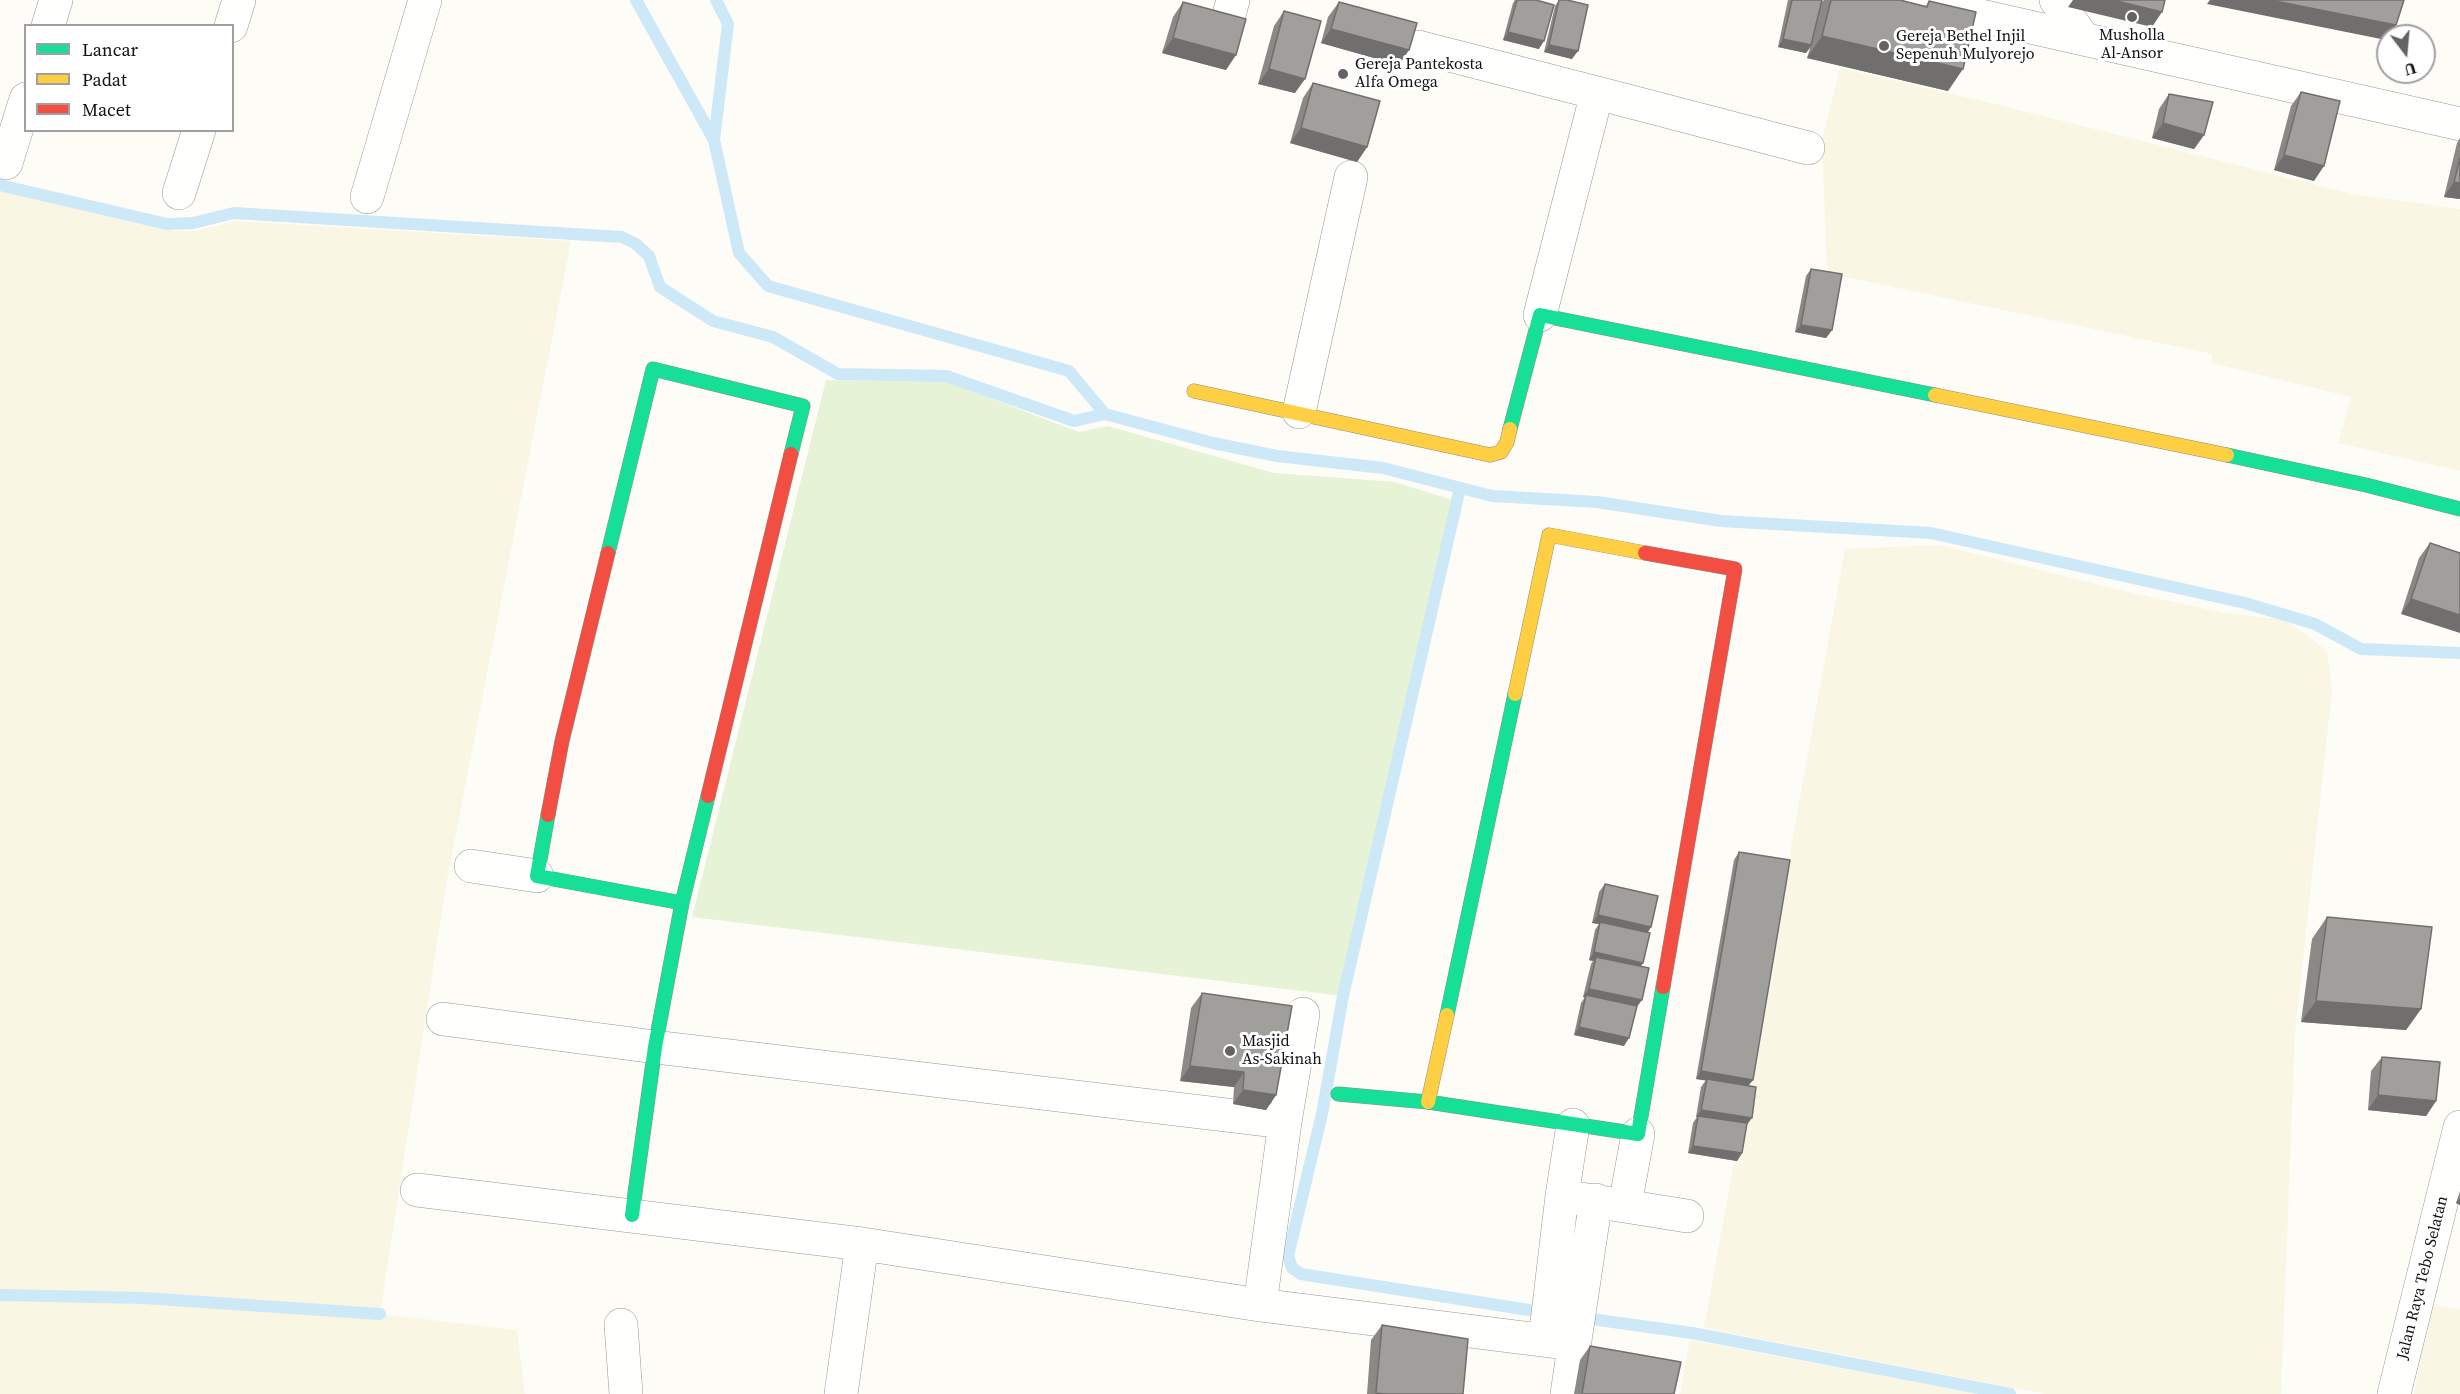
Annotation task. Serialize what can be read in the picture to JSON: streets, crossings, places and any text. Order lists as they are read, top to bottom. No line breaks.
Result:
{"streets":{"street":["Jalan Raya Tebo Selatan"]},"places":["Musholla Al-Ansor","Gereja Bethel Injil Sepenuh Mulyorejo","Gereja Pantekosta Alfa Omega","Masjid As-Sakinah"],"legend":["Lancar","Padat","Macet"],"north":"bottom"}
